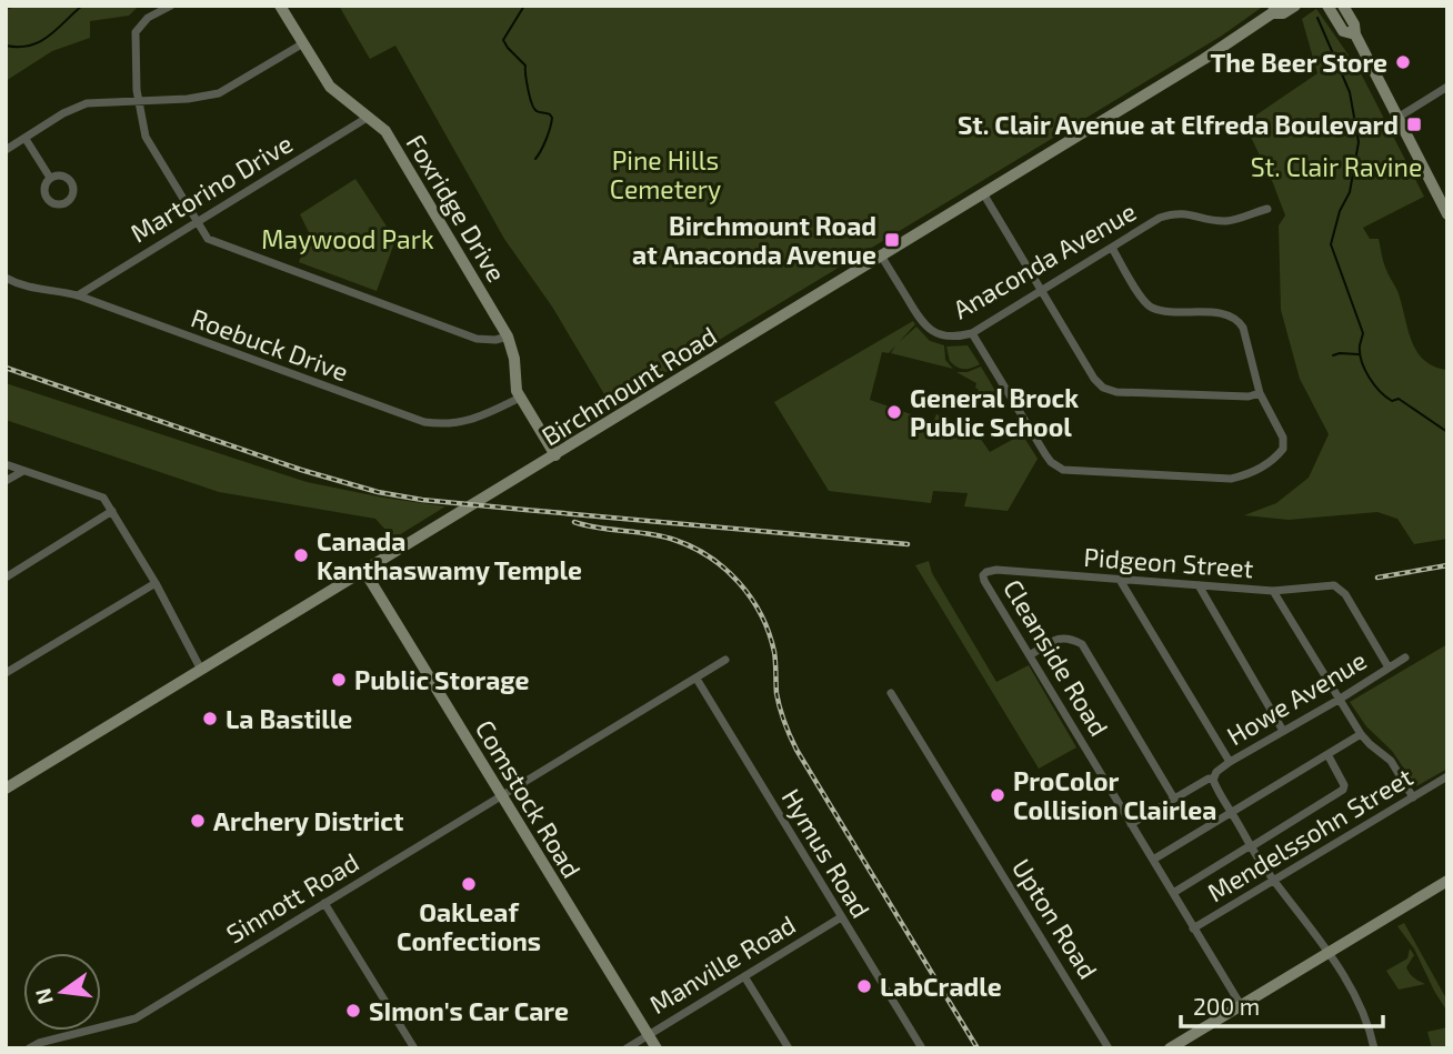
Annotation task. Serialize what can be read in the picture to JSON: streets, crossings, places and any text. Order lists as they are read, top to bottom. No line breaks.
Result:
{"streets":{"main road":["Foxridge Drive","Birchmount Road","Comstock Road"],"street":["Martorino Drive","Anaconda Avenue","Roebuck Drive","Pidgeon Street","Cleanside Road","Howe Avenue","Mendelssohn Street","Hymus Road","Sinnott Road","Upton Road","Manville Road"]},"crossings":[["Martorino Drive","Foxridge Drive"],["Martorino Drive","Roebuck Drive"],["Foxridge Drive","Roebuck Drive"],["Foxridge Drive","Birchmount Road"],["Anaconda Avenue","Birchmount Road"],["Birchmount Road","Comstock Road"],["Pidgeon Street","Cleanside Road"],["Pidgeon Street","Howe Avenue"],["Cleanside Road","Howe Avenue"],["Cleanside Road","Mendelssohn Street"],["Comstock Road","Sinnott Road"],["Comstock Road","Manville Road"],["Hymus Road","Sinnott Road"],["Hymus Road","Manville Road"]],"parks":["Pine Hills Cemetery","St. Clair Ravine","Maywood Park"],"places":{"other":["The Beer Store","General Brock Public School","Canada Kanthaswamy Temple","Public Storage","La Bastille","ProColor Collision Clairlea","Archery District","OakLeaf Confections","LabCradle","SImon's Car Care"],"transit":["St. Clair Avenue at Elfreda Boulevard","Birchmount Road at Anaconda Avenue"]},"scale_bar":"200 m","north":"left"}
